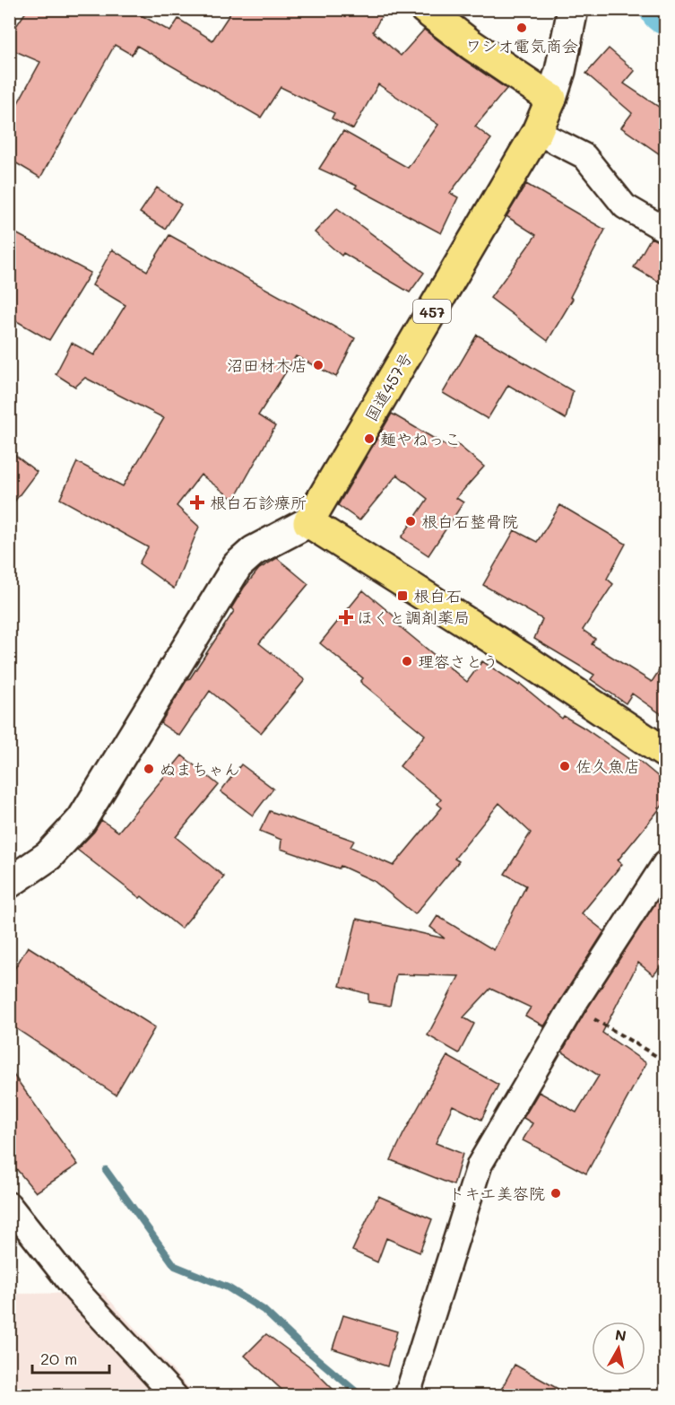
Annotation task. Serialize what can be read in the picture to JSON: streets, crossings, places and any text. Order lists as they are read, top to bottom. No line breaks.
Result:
{"streets":{"highway":["457","国道457号"]},"places":{"other":["ワシオ電気商会","沼田材木店","麺やねっこ","根白石整骨院","理容さとう","佐久魚店","ぬまちゃん","トキエ美容院"],"health":["根白石診療所","ほくと調剤薬局"],"transit":["根白石"]},"scale_bar":"20 m","north":"top"}
